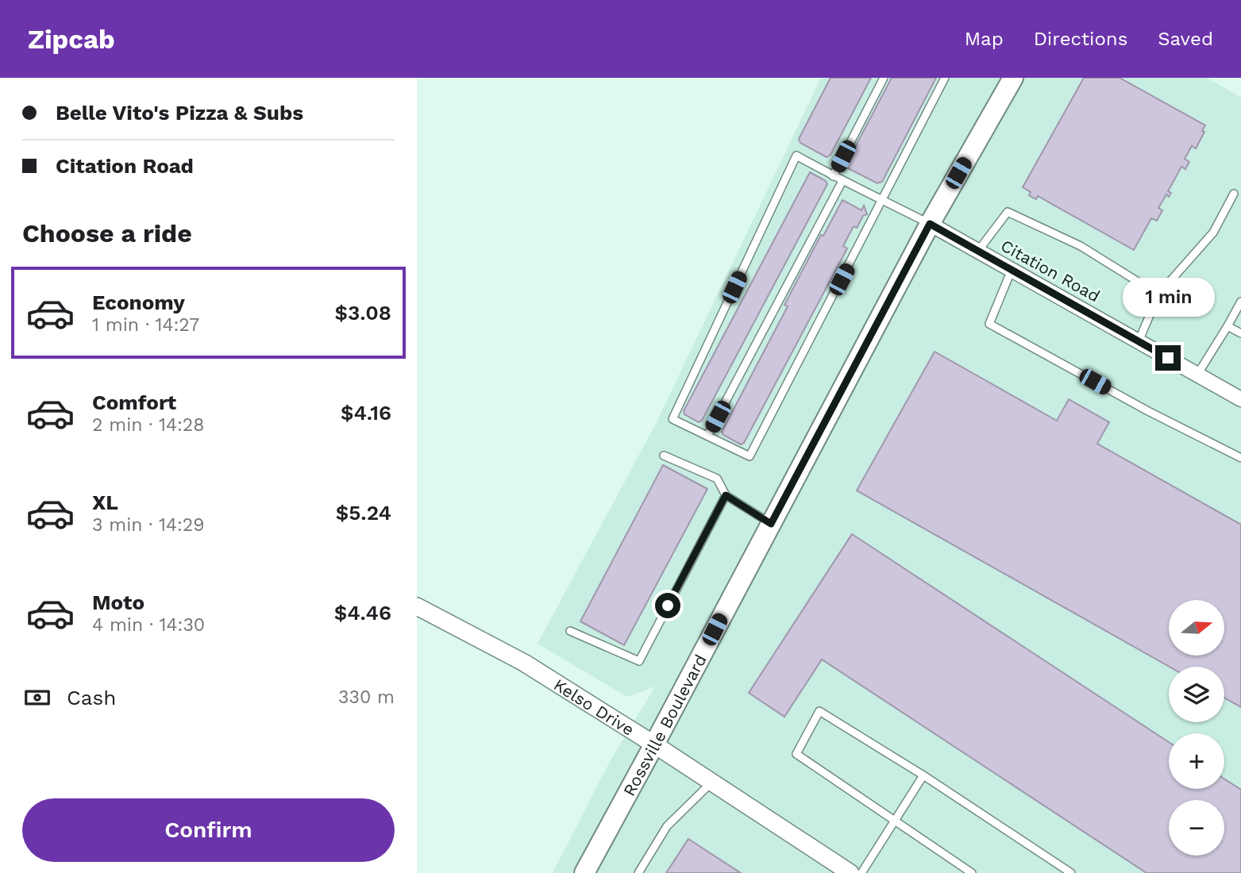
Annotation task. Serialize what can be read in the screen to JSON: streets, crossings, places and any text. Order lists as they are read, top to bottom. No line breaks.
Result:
{"streets":{"main road":["Rossville Boulevard"],"street":["Citation Road","Kelso Drive"]},"crossings":[["Citation Road","Rossville Boulevard"],["Kelso Drive","Rossville Boulevard"]],"north":"right","page":{"header":"Zipcab","nav":["Map","Directions","Saved"],"banner":["Belle Vito's Pizza & Subs","Citation Road"],"heading":"Choose a ride","list":[{"name":"Economy","note":"1 min · 14:27","value":"$3.08"},{"name":"Comfort","note":"2 min · 14:28","value":"$4.16"},{"name":"XL","note":"3 min · 14:29","value":"$5.24"},{"name":"Moto","note":"4 min · 14:30","value":"$4.46"}],"bubble":"1 min","map_buttons":["+","−"],"pay":["Cash","330 m"],"buttons":"Confirm"}}
